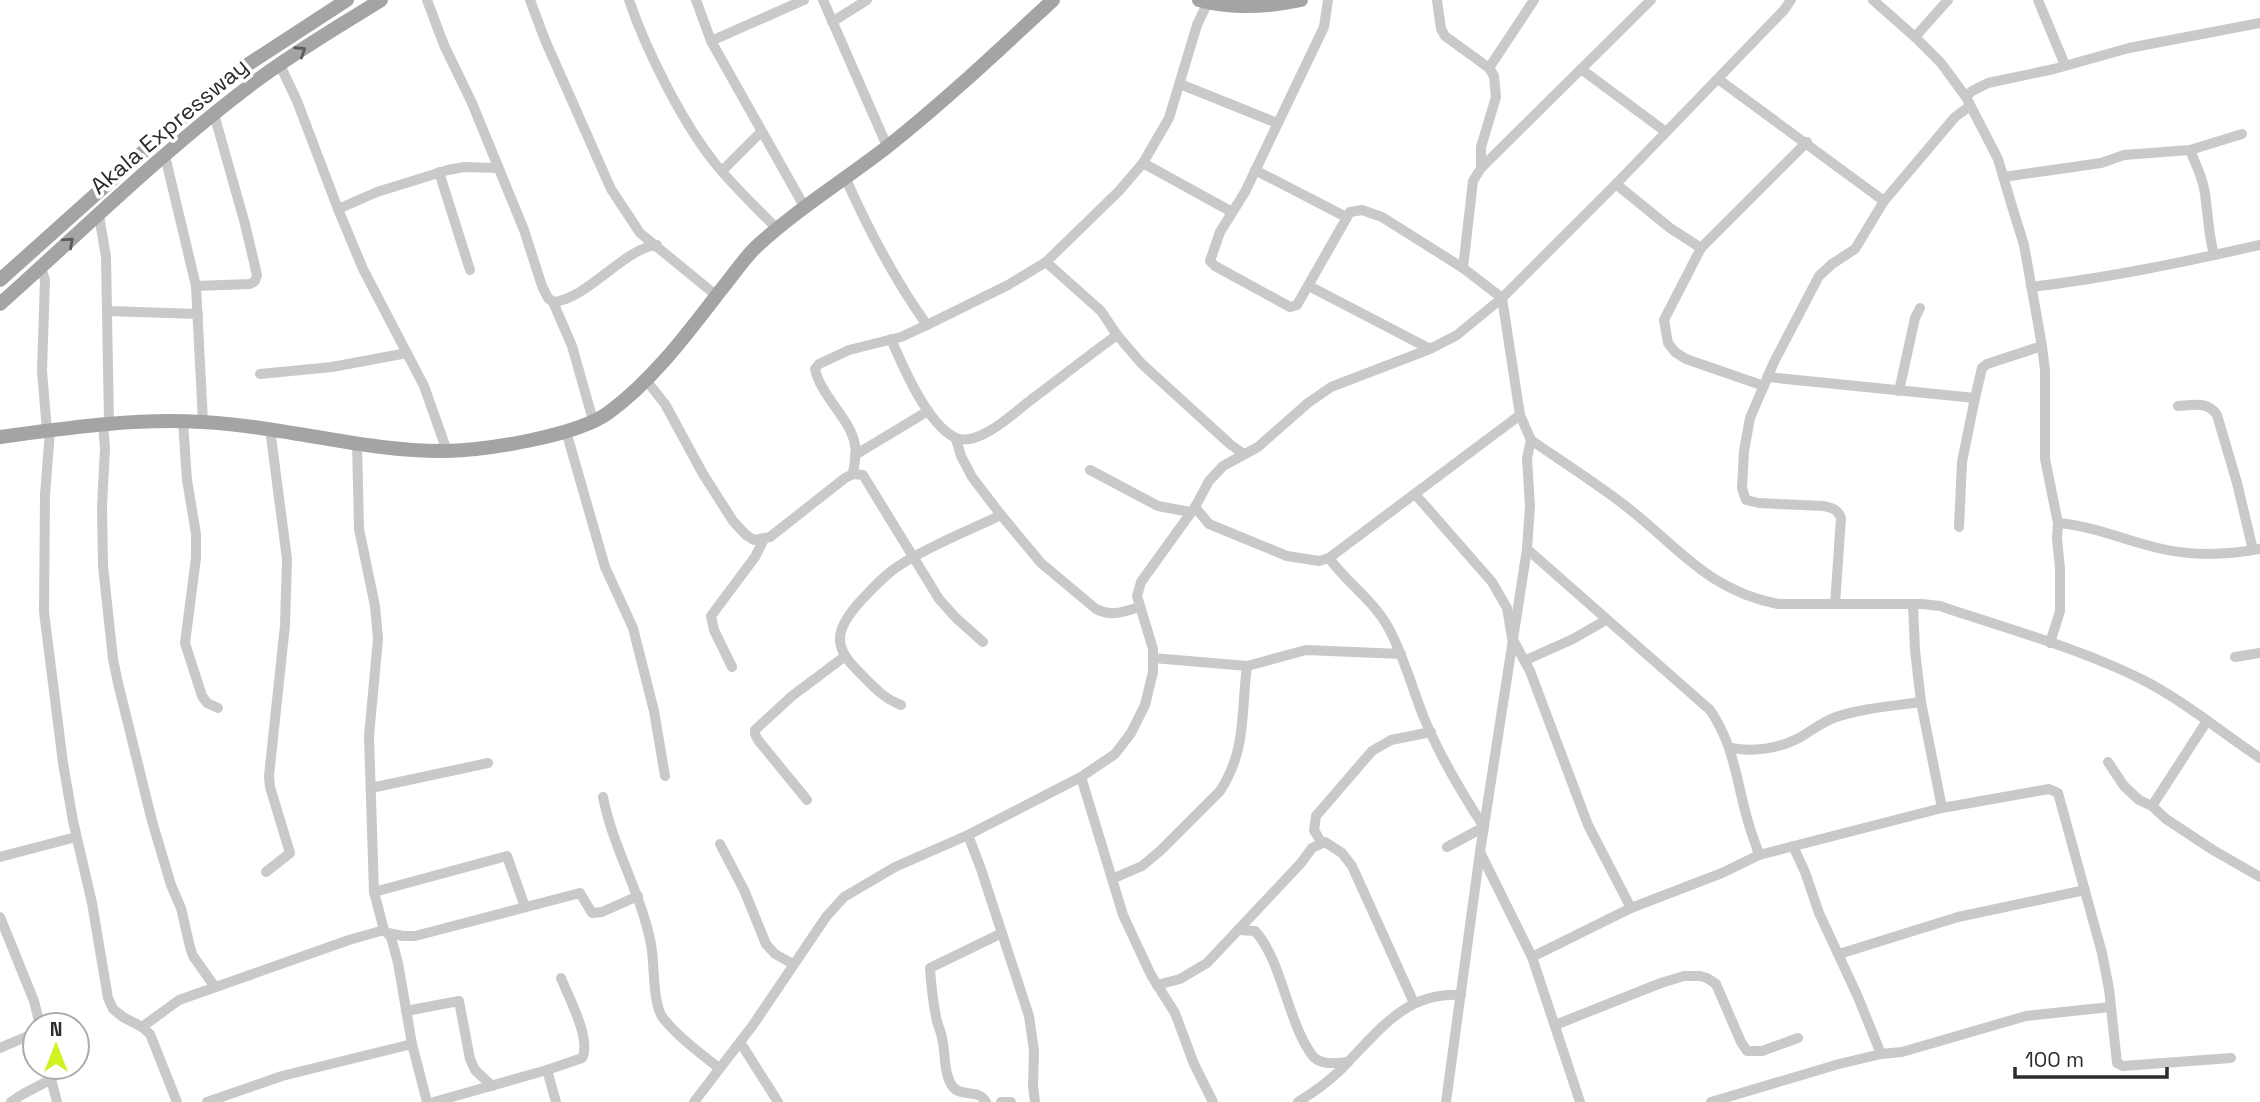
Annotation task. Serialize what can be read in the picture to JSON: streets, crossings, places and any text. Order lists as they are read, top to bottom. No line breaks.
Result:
{"streets":{"main road":["Akala Expressway"]},"scale_bar":"100 m","north":"top"}
